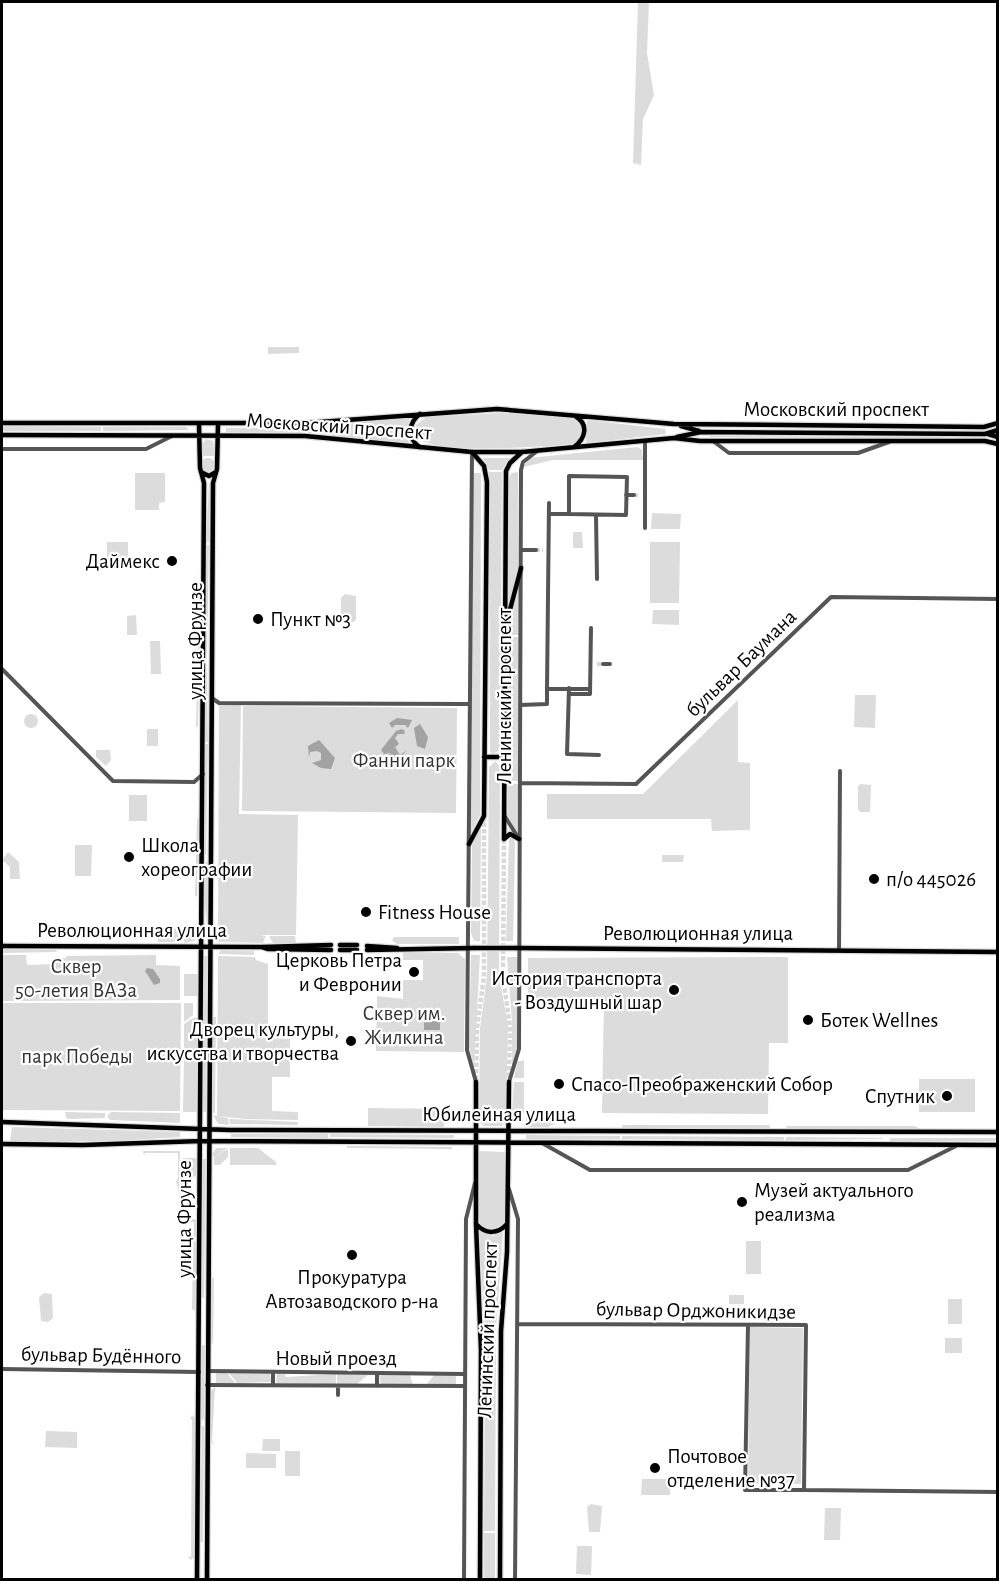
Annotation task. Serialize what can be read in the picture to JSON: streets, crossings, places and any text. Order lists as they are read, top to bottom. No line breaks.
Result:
{"streets":{"main road":["Московский проспект","улица Фрунзе","Ленинский проспект","Революционная улица","Юбилейная улица"],"street":["бульвар Баумана","бульвар Орджоникидзе","бульвар Будённого","Новый проезд"]},"crossings":[["Московский проспект","улица Фрунзе"],["Московский проспект","Ленинский проспект"],["улица Фрунзе","Революционная улица"],["улица Фрунзе","Юбилейная улица"],["улица Фрунзе","бульвар Будённого"],["улица Фрунзе","Новый проезд"],["бульвар Баумана","Ленинский проспект"],["Ленинский проспект","Революционная улица"],["Ленинский проспект","Юбилейная улица"]],"parks":["Фанни парк","Сквер 50-летия ВАЗа","Сквер им. Жилкина","парк Победы"],"places":["Даймекс","Пункт №3","Школа хореографии","п/о 445026","Fitness House","Церковь Петра и Февронии","История транспорта - Воздушный шар","Ботек Wellnes","Дворец культуры, искусства и творчества","Спасо-Преображенский Собор","Спутник","Музей актуального реализма","Прокуратура Автозаводского р-на","Почтовое отделение №37"]}
